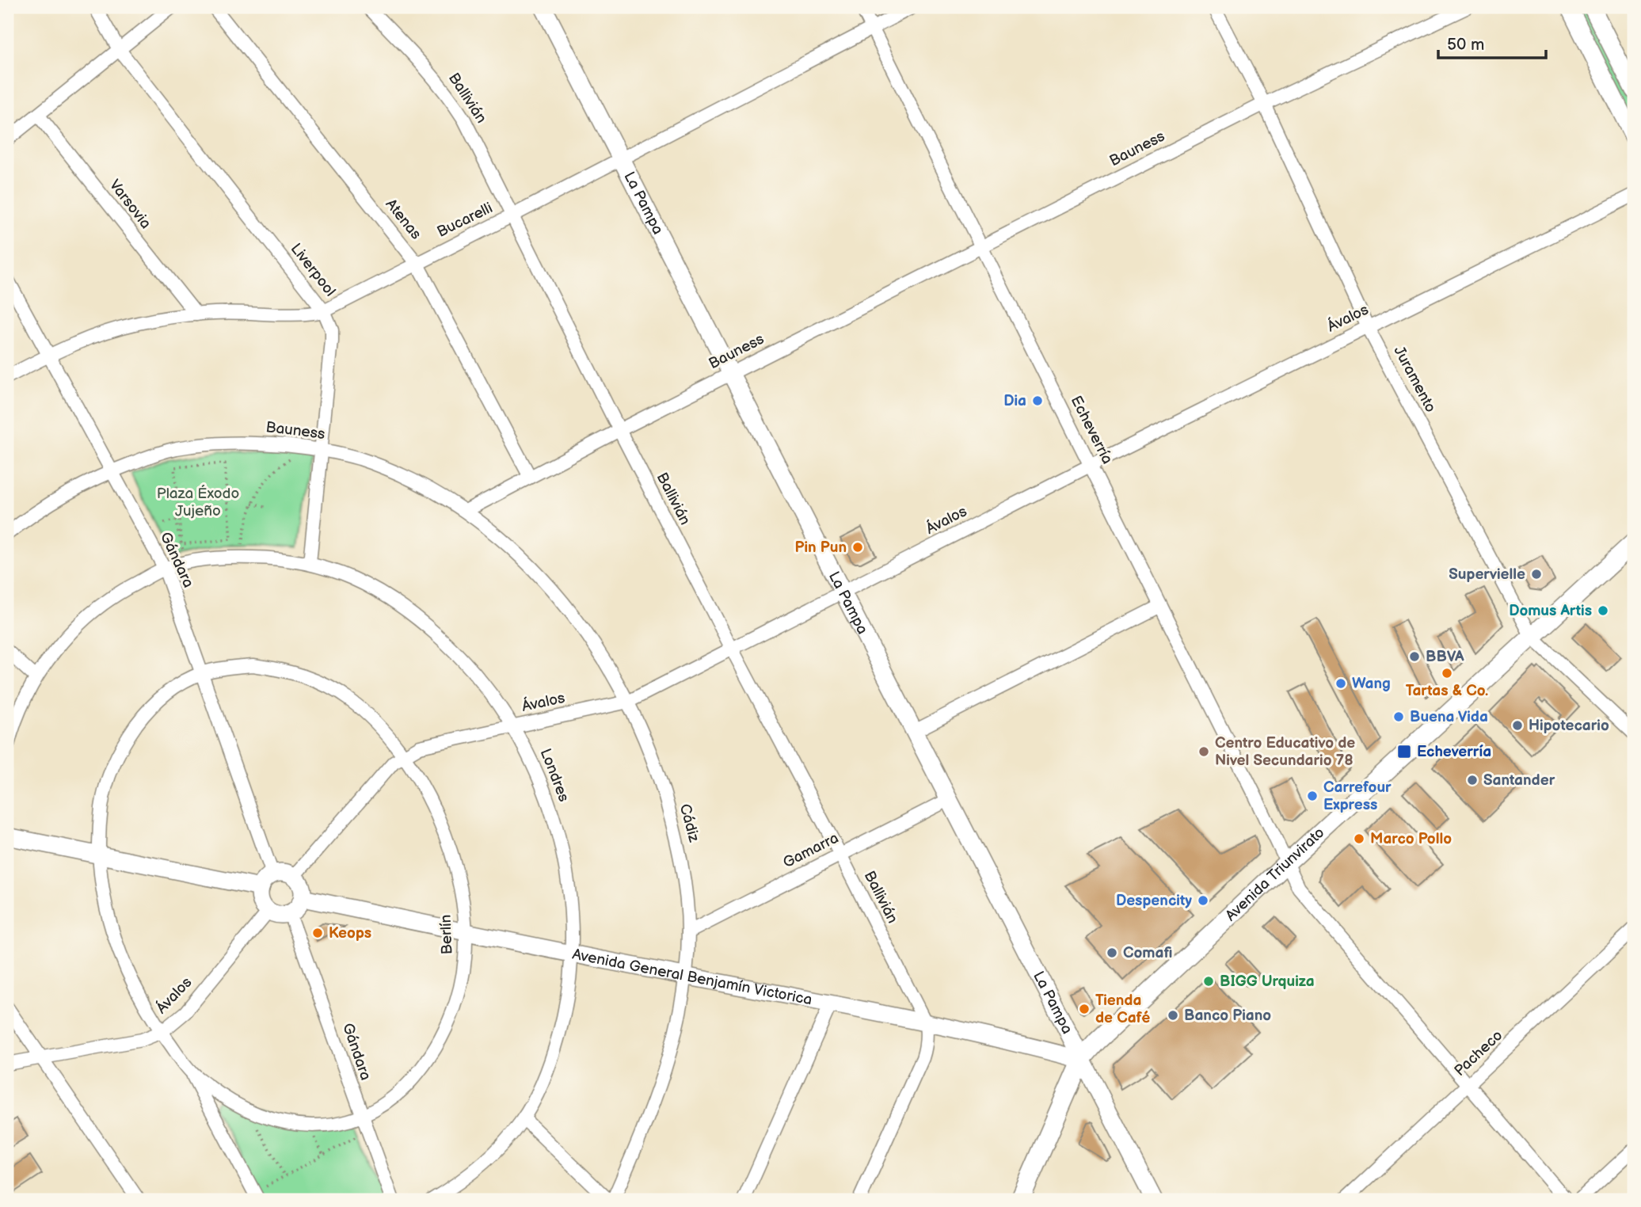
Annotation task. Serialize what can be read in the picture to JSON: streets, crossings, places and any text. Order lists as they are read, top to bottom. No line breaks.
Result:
{"streets":{"main road":["Avenida Triunvirato"],"street":["Ballivián","Bauness","La Pampa","Varsovia","Atenas","Bucarelli","Liverpool","Ávalos","Juramento","Echeverría","Gándara","Londres","Cádiz","Gamarra","Berlín","Avenida General Benjamín Victorica","Pacheco"]},"crossings":[["Ballivián","Bauness"],["Ballivián","Bucarelli"],["Ballivián","Ávalos"],["Ballivián","Gamarra"],["Ballivián","Avenida General Benjamín Victorica"],["Bauness","La Pampa"],["Bauness","Atenas"],["Bauness","Liverpool"],["Bauness","Juramento"],["Bauness","Echeverría"],["Bauness","Gándara"],["Bauness","Cádiz"],["La Pampa","Bucarelli"],["La Pampa","Ávalos"],["La Pampa","Gamarra"],["La Pampa","Avenida Triunvirato"],["La Pampa","Avenida General Benjamín Victorica"],["Varsovia","Bucarelli"],["Atenas","Bucarelli"],["Bucarelli","Liverpool"],["Bucarelli","Echeverría"],["Bucarelli","Gándara"],["Liverpool","Londres"],["Ávalos","Juramento"],["Ávalos","Echeverría"],["Ávalos","Gándara"],["Ávalos","Londres"],["Ávalos","Cádiz"],["Ávalos","Berlín"],["Ávalos","Avenida General Benjamín Victorica"],["Juramento","Avenida Triunvirato"],["Echeverría","Avenida Triunvirato"],["Echeverría","Pacheco"],["Gándara","Londres"],["Gándara","Berlín"],["Gándara","Avenida General Benjamín Victorica"],["Londres","Avenida General Benjamín Victorica"],["Cádiz","Gamarra"],["Cádiz","Avenida General Benjamín Victorica"],["Avenida Triunvirato","Avenida General Benjamín Victorica"],["Berlín","Avenida General Benjamín Victorica"]],"parks":["Plaza Éxodo Jujeño"],"places":{"other":["Dia","Pin Pun","Supervielle","Domus Artis","BBVA","Tartas & Co.","Wang","Buena Vida","Hipotecario","Centro Educativo de Nivel Secundario 78","Santander","Carrefour Express","Marco Pollo","Despencity","Keops","Comafi","BIGG Urquiza","Tienda de Café","Banco Piano"],"transit":["Echeverría"]},"scale_bar":"50 m"}
